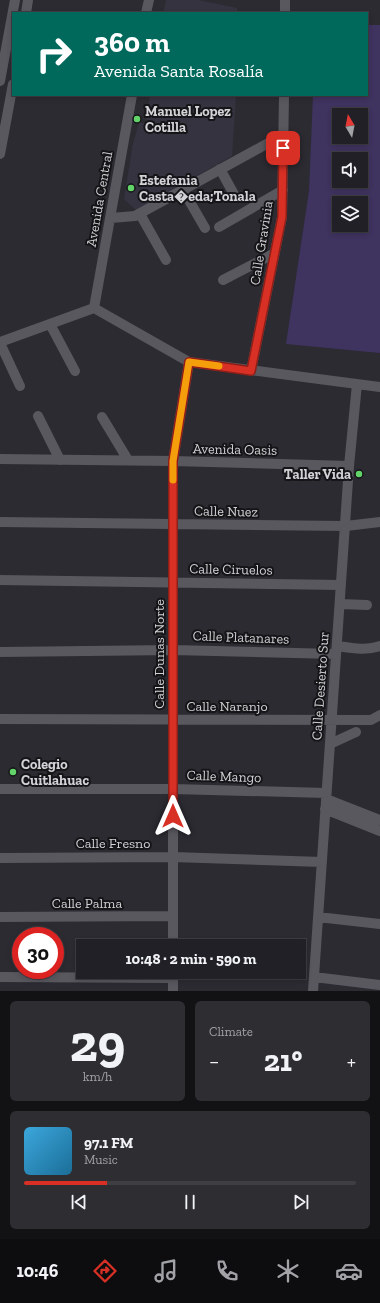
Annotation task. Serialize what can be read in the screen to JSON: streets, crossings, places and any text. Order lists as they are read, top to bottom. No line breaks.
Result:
{"streets":{"street":["Avenida Central","Calle Gravinia","Avenida Oasis","Calle Nuez","Calle Ciruelos","Calle Platanares","Calle Dunas Norte","Calle Desierto Sur","Calle Naranjo","Calle Mango","Calle Fresno","Calle Palma"]},"crossings":[["Avenida Oasis","Calle Dunas Norte"],["Avenida Oasis","Calle Desierto Sur"],["Calle Nuez","Calle Dunas Norte"],["Calle Nuez","Calle Desierto Sur"],["Calle Ciruelos","Calle Dunas Norte"],["Calle Ciruelos","Calle Desierto Sur"],["Calle Platanares","Calle Dunas Norte"],["Calle Platanares","Calle Desierto Sur"],["Calle Dunas Norte","Calle Naranjo"],["Calle Dunas Norte","Calle Mango"],["Calle Dunas Norte","Calle Fresno"],["Calle Dunas Norte","Calle Palma"],["Calle Desierto Sur","Calle Naranjo"],["Calle Desierto Sur","Calle Mango"],["Calle Desierto Sur","Calle Fresno"]],"places":["Manuel Lopez Cotilla","Estefania Casta�eda;Tonala","Taller Vida","Colegio Cuitlahuac"],"north":"top","page":{"turn":["360 m","Avenida Santa Rosalía"],"limit":"30","trip":"10:48 · 2 min · 590 m","tile":[["29","km/h"],"Climate"],"heat":["−","21°","+"],"song":["97.1 FM","Music"],"tabs":"10:46"}}
